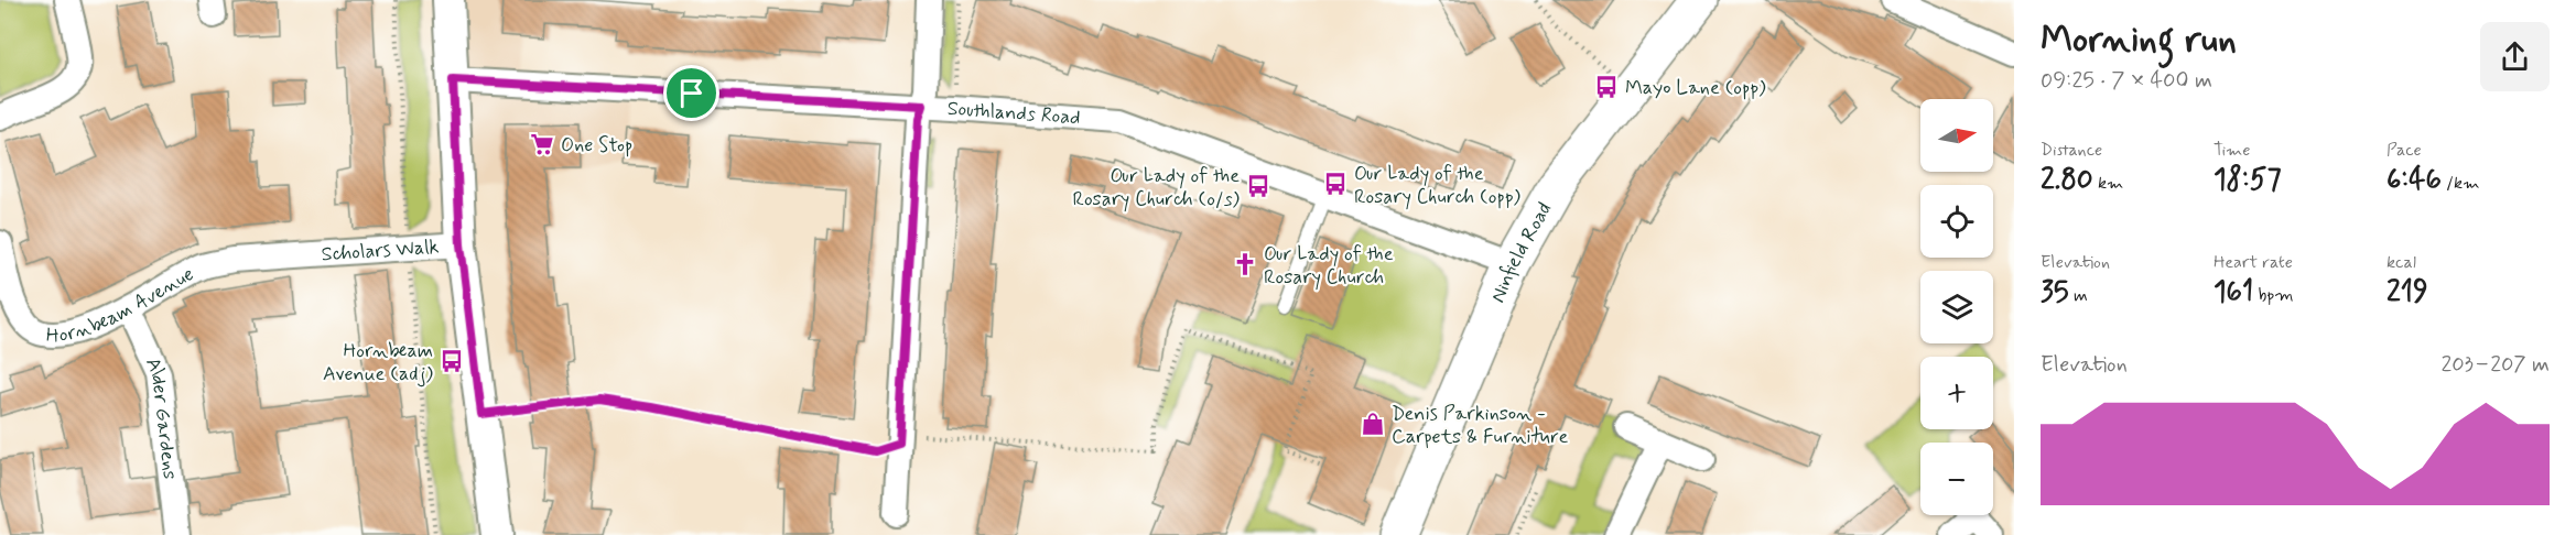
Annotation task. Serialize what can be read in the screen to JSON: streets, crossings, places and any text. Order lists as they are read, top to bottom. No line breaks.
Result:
{"streets":{"main road":["Ninfield Road"],"street":["Southlands Road","Scholars Walk","Hornbeam Avenue","Alder Gardens"]},"crossings":[["Southlands Road","Ninfield Road"],["Scholars Walk","Hornbeam Avenue"],["Hornbeam Avenue","Alder Gardens"]],"places":{"bus stop":["Mayo Lane (opp)","Our Lady of the Rosary Church (opp)","Our Lady of the Rosary Church (o/s)","Hornbeam Avenue (adj)"],"supermarket":["One Stop"],"church":["Our Lady of the Rosary Church"],"shop":["Denis Parkinson - Carpets & Furniture"]},"north":"right","page":{"heading":["Morning run","09:25 · 7 × 400 m"],"map_buttons":["+","−"],"stats":[["Distance","2.80 km"],["Time","18:57"],["Pace","6:46 /km"],["Elevation","35 m"],["Heart rate","161 bpm"],["kcal","219"]],"chart":["Elevation","203–207 m"]}}
